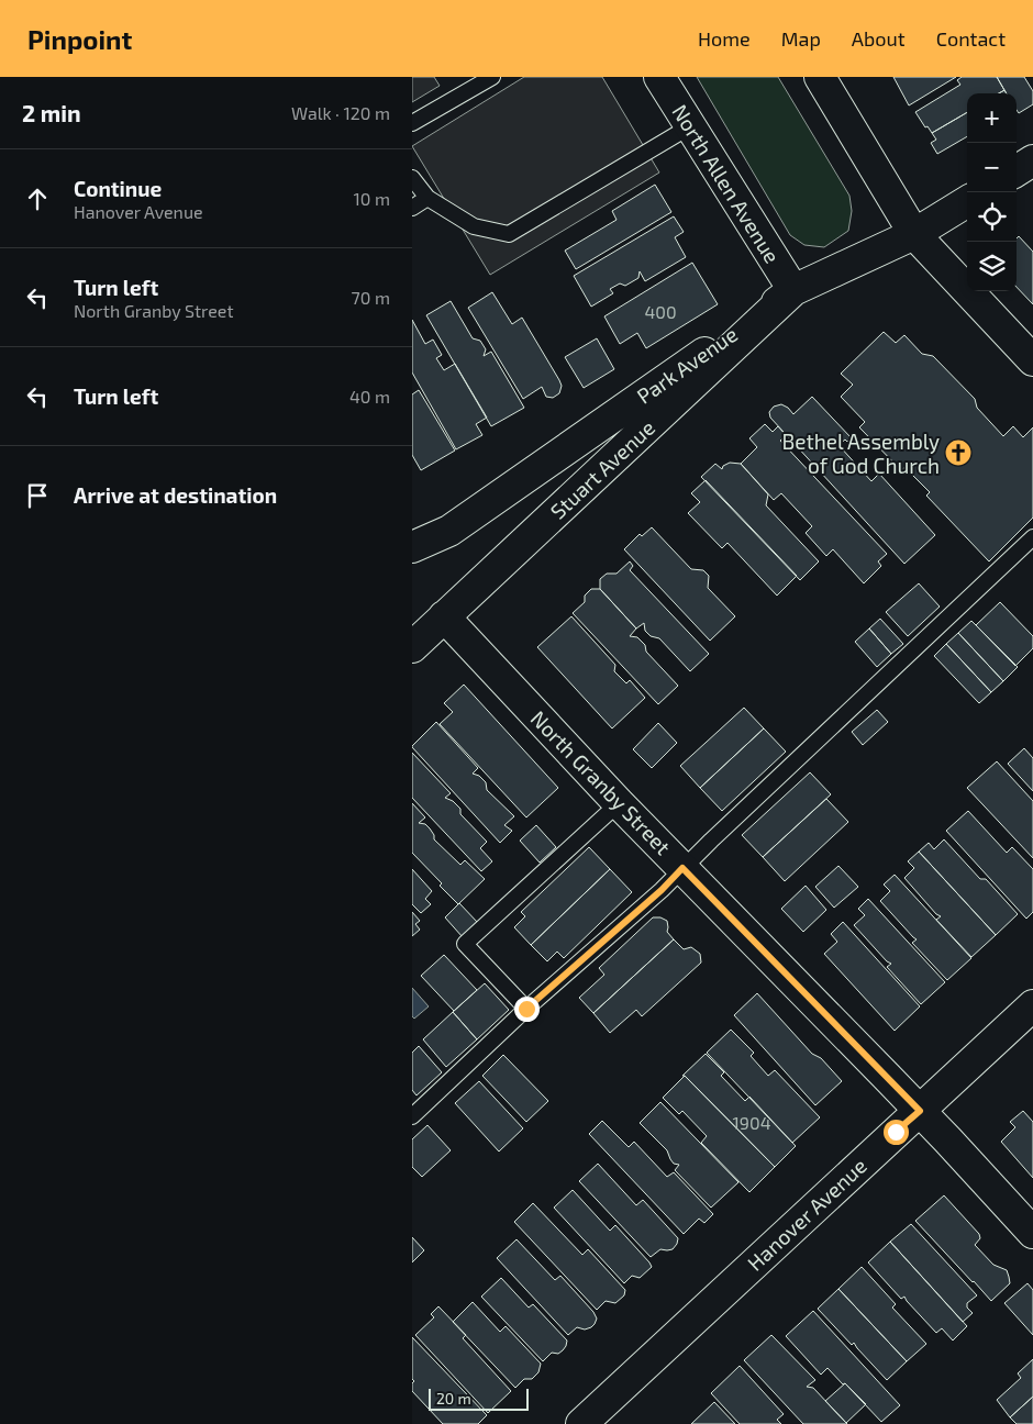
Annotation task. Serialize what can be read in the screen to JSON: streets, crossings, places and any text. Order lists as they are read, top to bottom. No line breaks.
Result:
{"streets":{"street":["North Allen Avenue","Park Avenue","Stuart Avenue","North Granby Street","Hanover Avenue"]},"crossings":[["North Allen Avenue","Park Avenue"],["North Allen Avenue","Stuart Avenue"],["Park Avenue","Stuart Avenue"],["Stuart Avenue","North Granby Street"],["North Granby Street","Hanover Avenue"]],"places":{"church":["Bethel Assembly of God Church"]},"house_numbers":["400","1904"],"scale_bar":"20 m","page":{"header":"Pinpoint","nav":["Home","Map","About","Contact"],"heading":["2 min","Walk · 120 m"],"map_buttons":["+","−"],"list":[["Continue","Hanover Avenue","10 m"],["Turn left","North Granby Street","70 m"],["Turn left","40 m"],"Arrive at destination"],"scale":"20 m"}}
